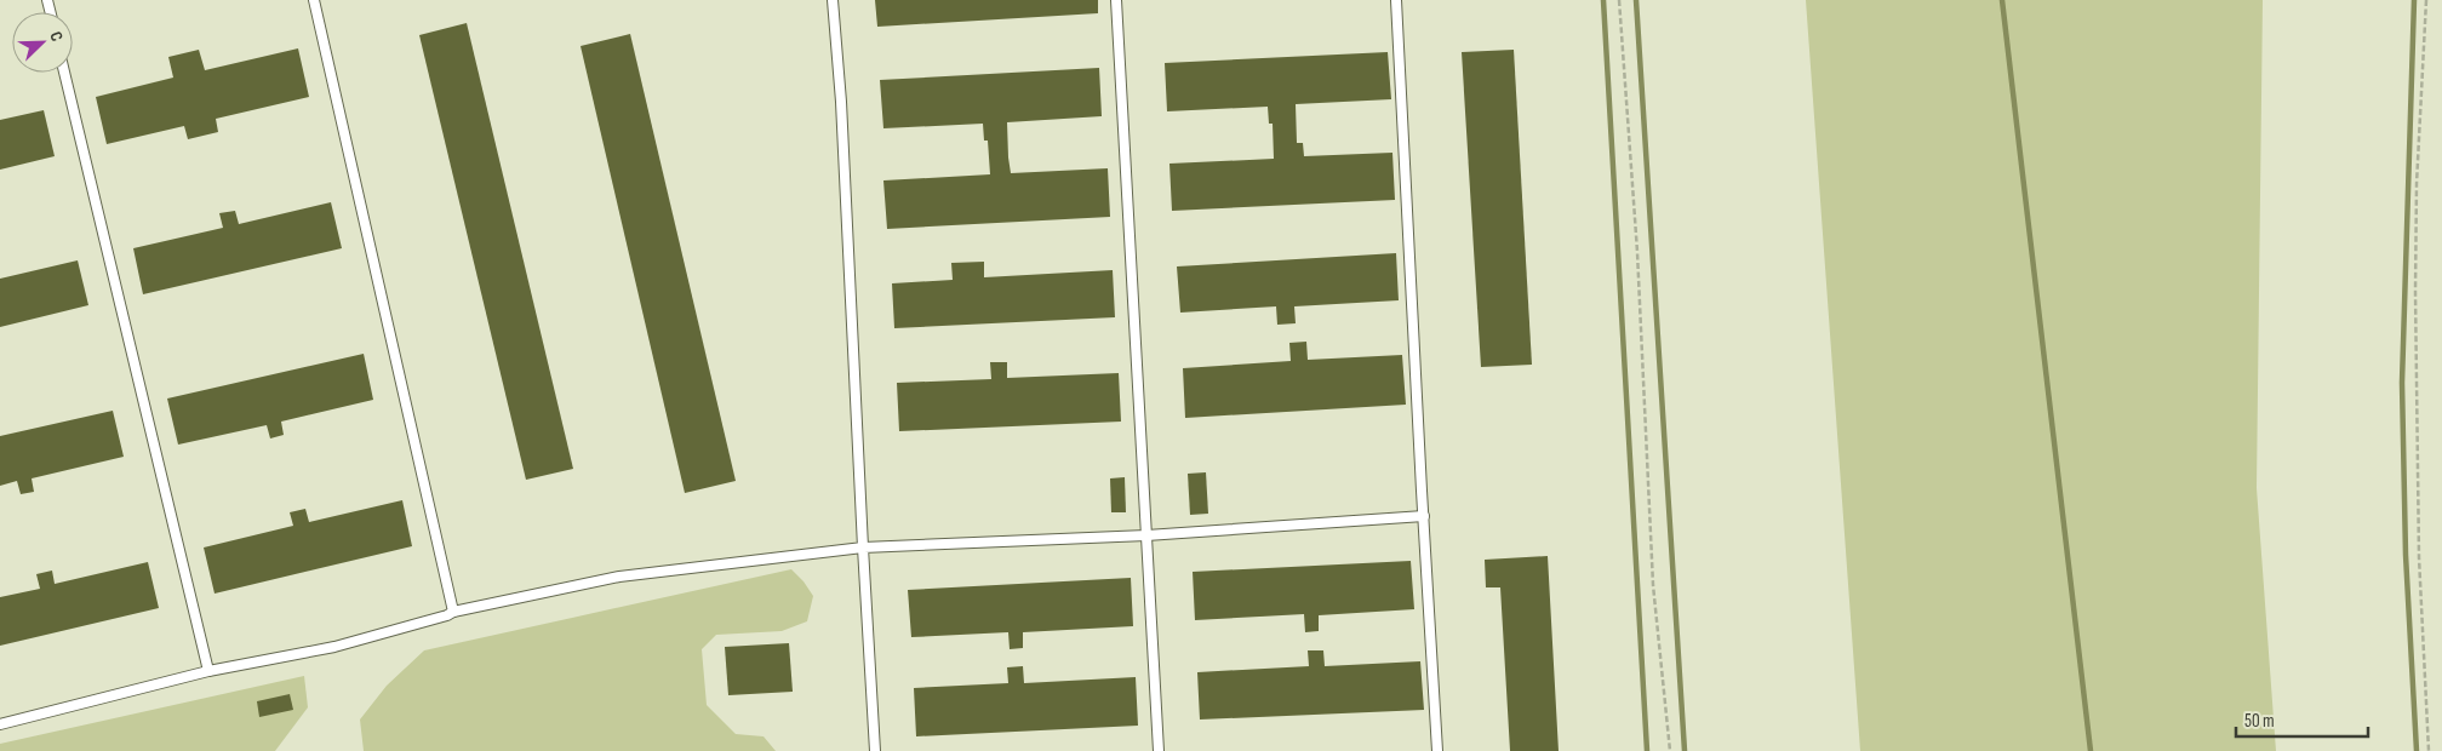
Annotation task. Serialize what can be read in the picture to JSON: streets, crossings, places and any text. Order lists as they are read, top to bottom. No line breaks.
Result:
{"scale_bar":"50 m","north":"top right"}
